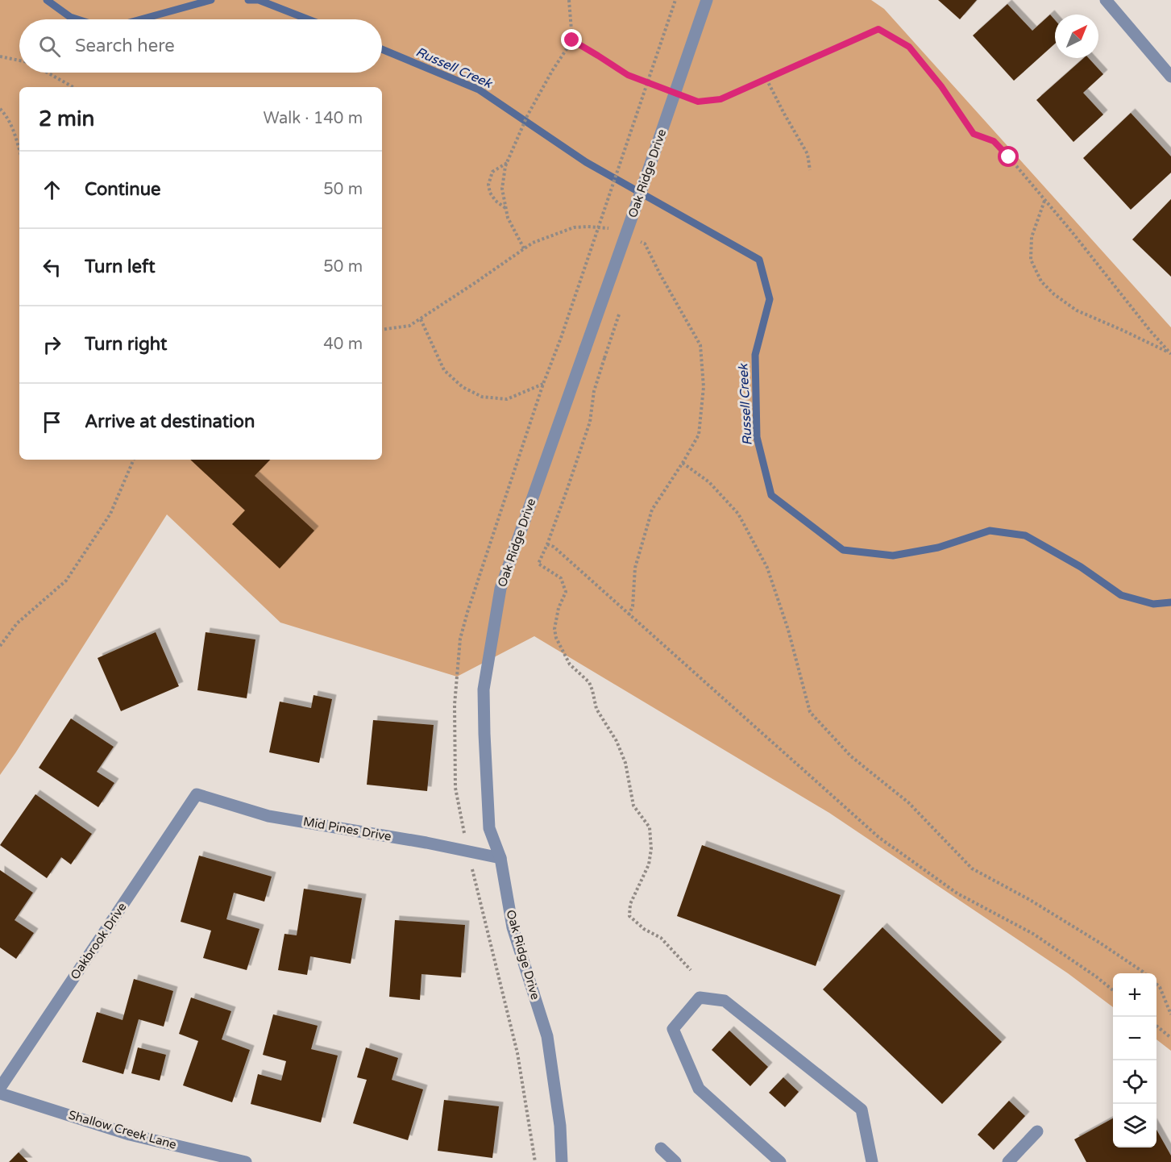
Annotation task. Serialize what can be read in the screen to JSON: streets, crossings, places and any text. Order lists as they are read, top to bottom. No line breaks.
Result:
{"streets":{"street":["Oak Ridge Drive","Mid Pines Drive","Oakbrook Drive","Shallow Creek Lane"]},"crossings":[["Oak Ridge Drive","Mid Pines Drive"],["Mid Pines Drive","Oakbrook Drive"]],"water":["Russell Creek"],"north":"top right","page":{"search":"Search here","heading":["2 min","Walk · 140 m"],"list":[["Continue","50 m"],["Turn left","50 m"],["Turn right","40 m"],"Arrive at destination"],"map_buttons":["+","−"]}}
